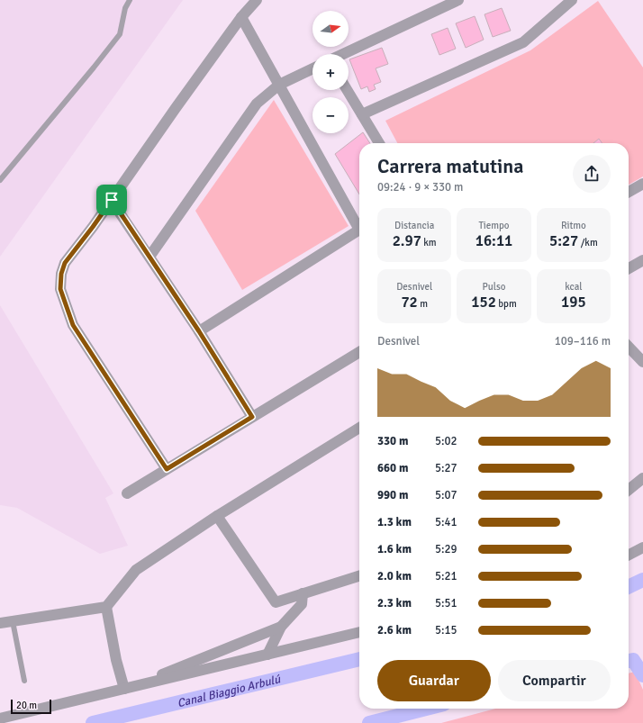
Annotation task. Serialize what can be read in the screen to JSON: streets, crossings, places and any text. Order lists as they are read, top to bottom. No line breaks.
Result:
{"water":["Canal Biaggio Arbulú"],"scale_bar":"20 m","north":"right","page":{"map_buttons":["+","−"],"heading":["Carrera matutina","09:24 · 9 × 330 m"],"stats":[["Distancia","2.97 km"],["Tiempo","16:11"],["Ritmo","5:27 /km"],["Desnivel","72 m"],["Pulso","152 bpm"],["kcal","195"]],"chart":["Desnivel","109–116 m"],"list":[{"name":"330 m","note":"5:02"},{"name":"660 m","note":"5:27"},{"name":"990 m","note":"5:07"},{"name":"1.3 km","note":"5:41"},{"name":"1.6 km","note":"5:29"},{"name":"2.0 km","note":"5:21"},{"name":"2.3 km","note":"5:51"},{"name":"2.6 km","note":"5:15"}],"buttons":["Guardar","Compartir"],"scale":"20 m"}}
